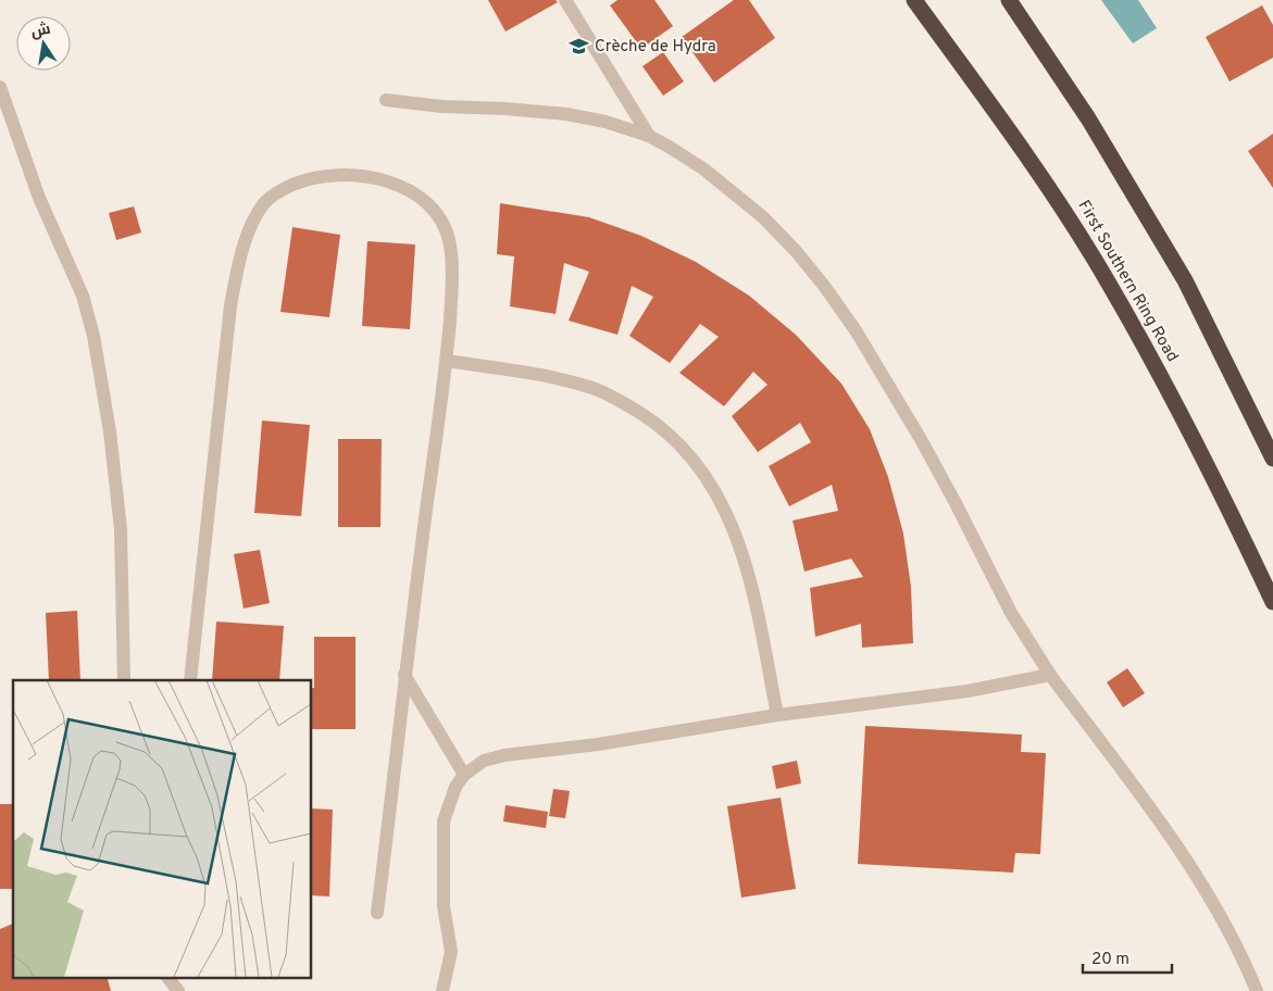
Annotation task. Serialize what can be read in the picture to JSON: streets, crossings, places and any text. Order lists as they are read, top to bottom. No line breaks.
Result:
{"streets":{"highway":["First Southern Ring Road"]},"places":{"school or university":["Crèche de Hydra"]},"scale_bar":"20 m","north":"top"}
